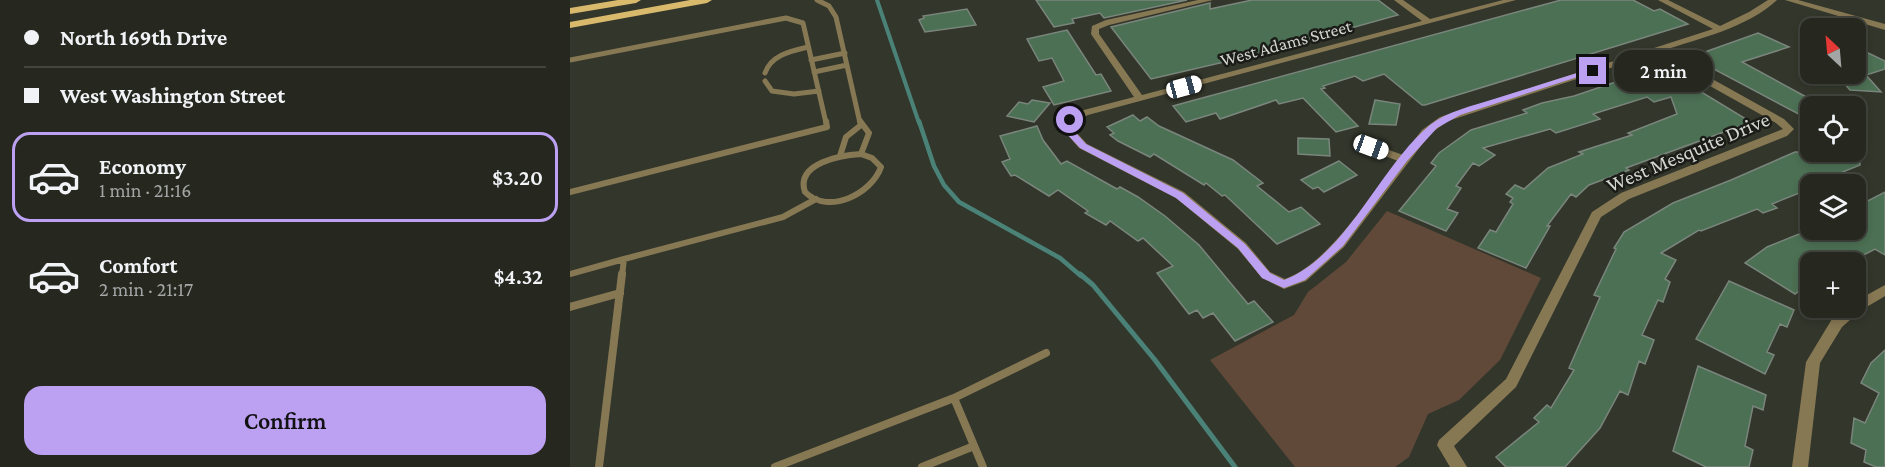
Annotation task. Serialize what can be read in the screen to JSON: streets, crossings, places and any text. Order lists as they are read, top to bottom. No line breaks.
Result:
{"streets":{"street":["West Adams Street","West Mesquite Drive"]},"north":"top left","page":{"banner":["North 169th Drive","West Washington Street"],"map_buttons":"+","bubble":"2 min","list":[{"name":"Economy","note":"1 min · 21:16","value":"$3.20"},{"name":"Comfort","note":"2 min · 21:17","value":"$4.32"}],"buttons":"Confirm"}}
